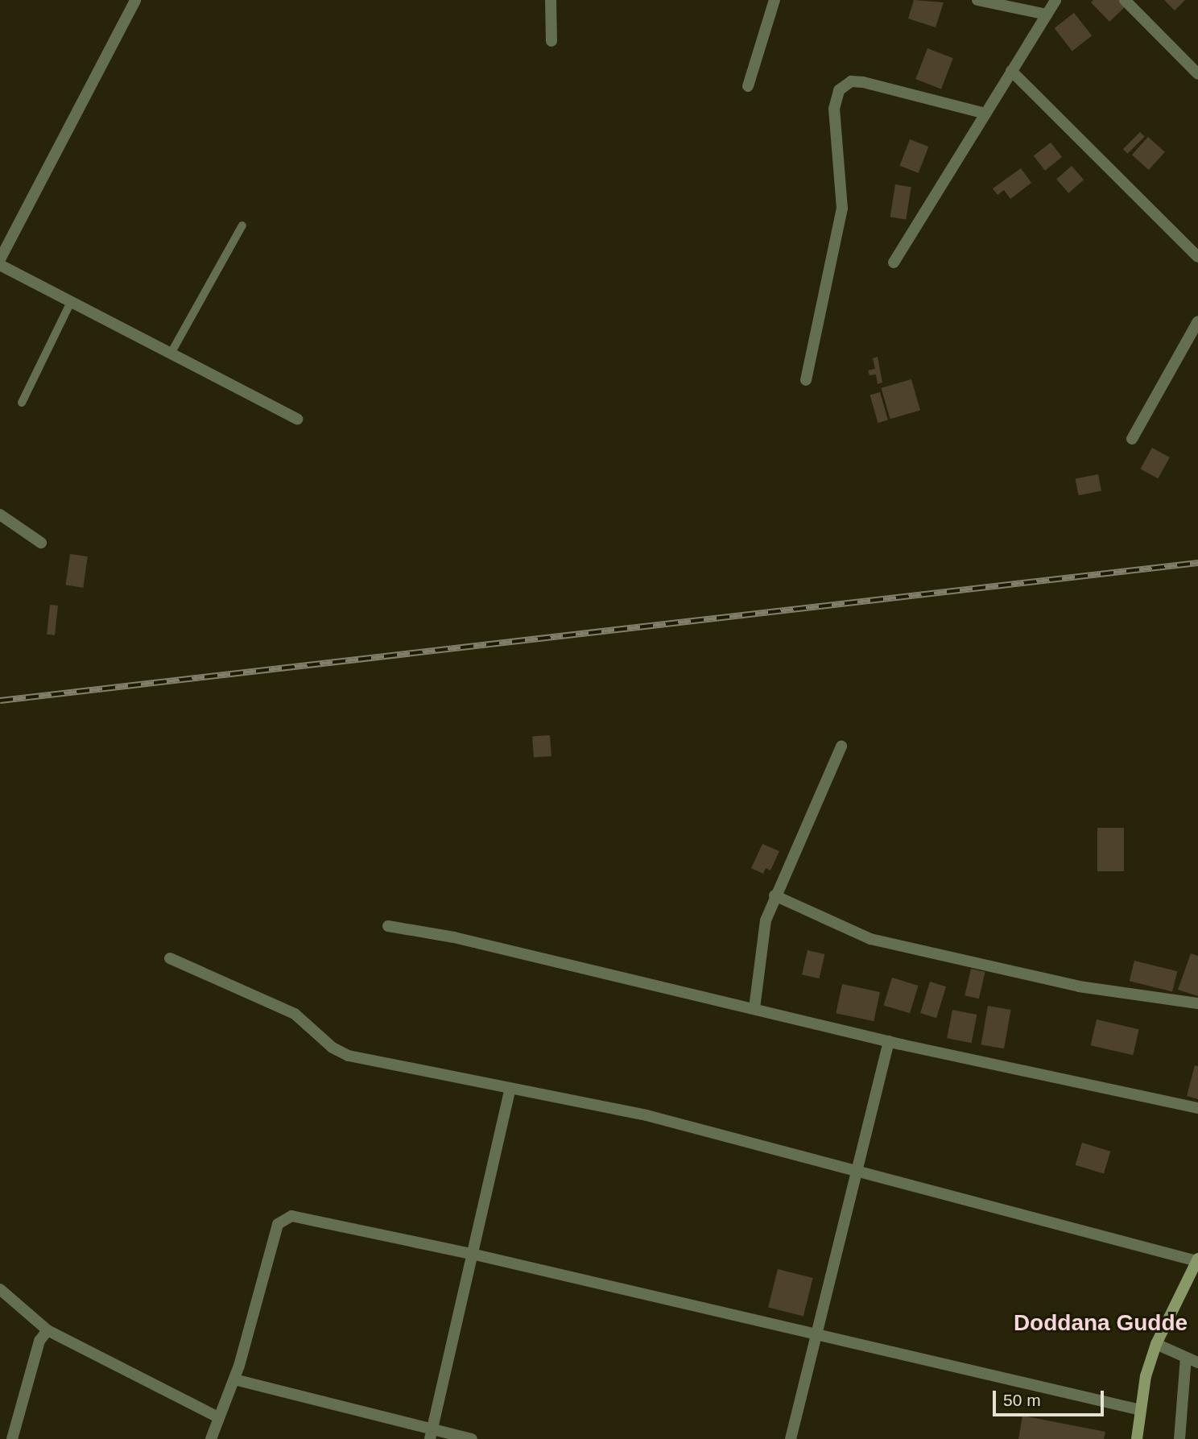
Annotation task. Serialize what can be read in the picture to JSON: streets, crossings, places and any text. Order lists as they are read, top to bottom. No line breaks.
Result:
{"districts":["Doddana Gudde"],"scale_bar":"50 m"}
